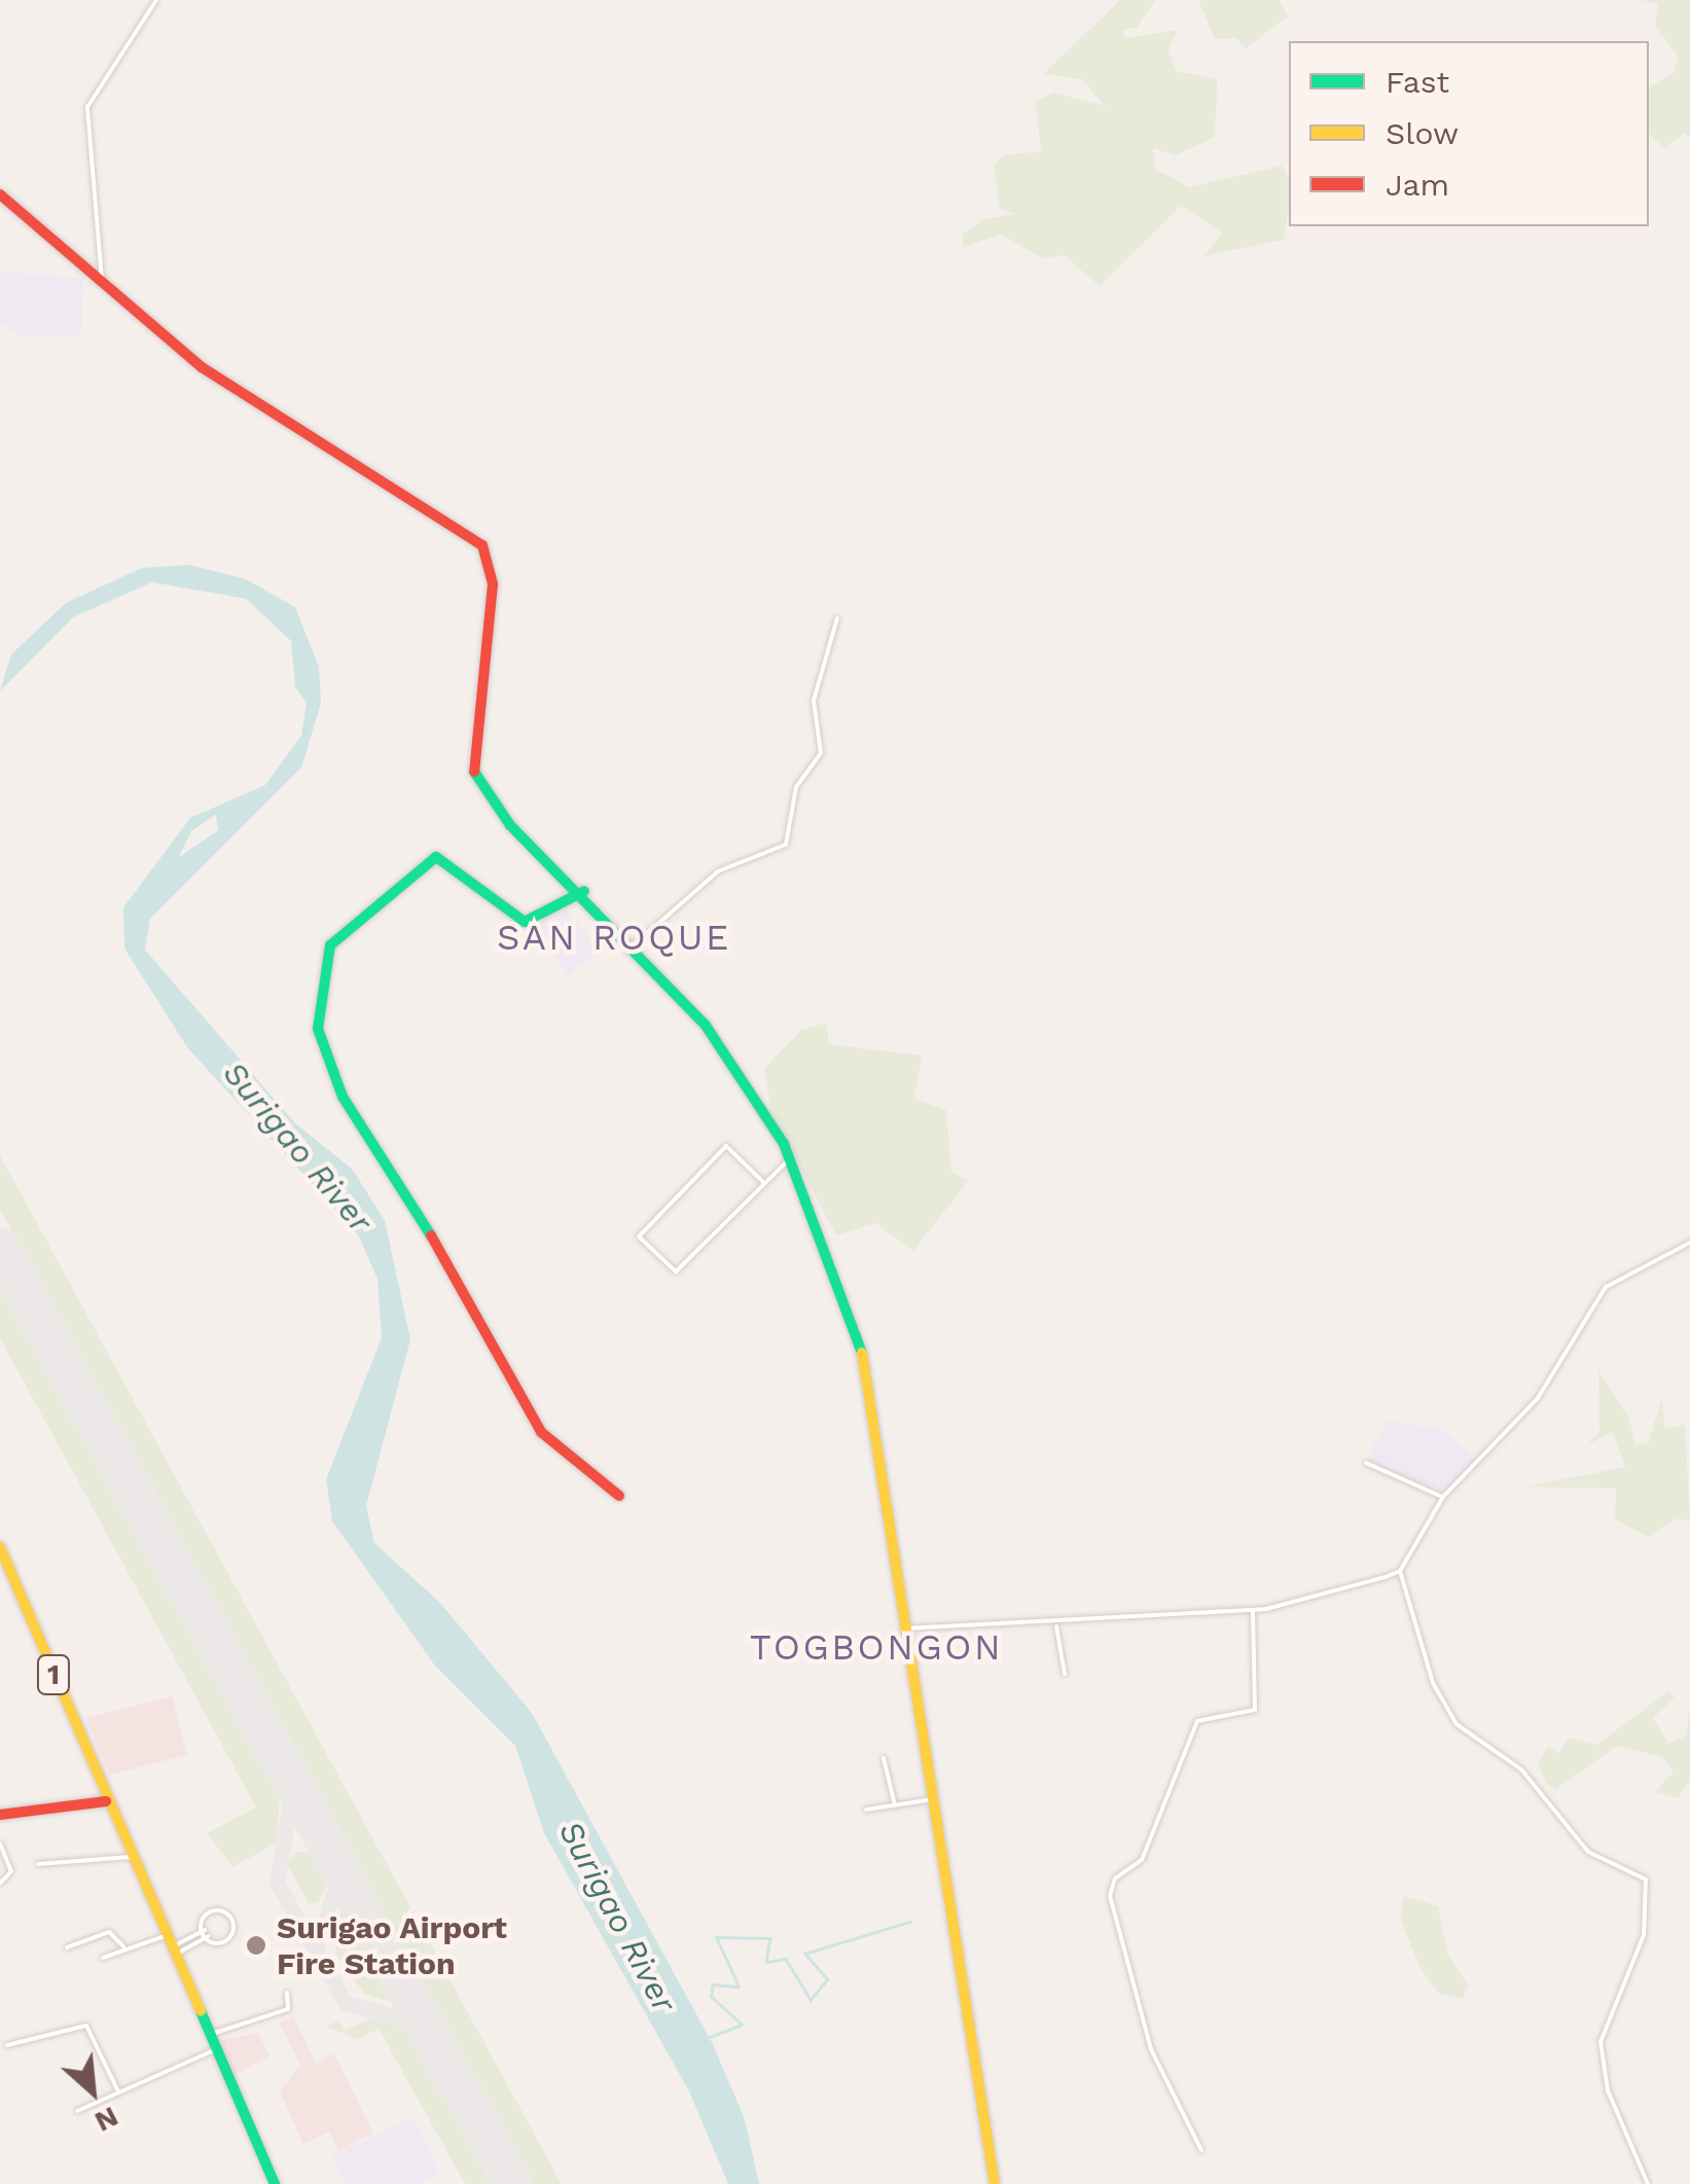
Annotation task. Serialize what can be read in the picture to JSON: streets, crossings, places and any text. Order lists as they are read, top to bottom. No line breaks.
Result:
{"streets":{"main road":["1"]},"districts":["SAN ROQUE","TOGBONGON"],"water":["Surigao River"],"places":["Surigao Airport Fire Station"],"legend":["Fast","Slow","Jam"],"north":"bottom right"}
